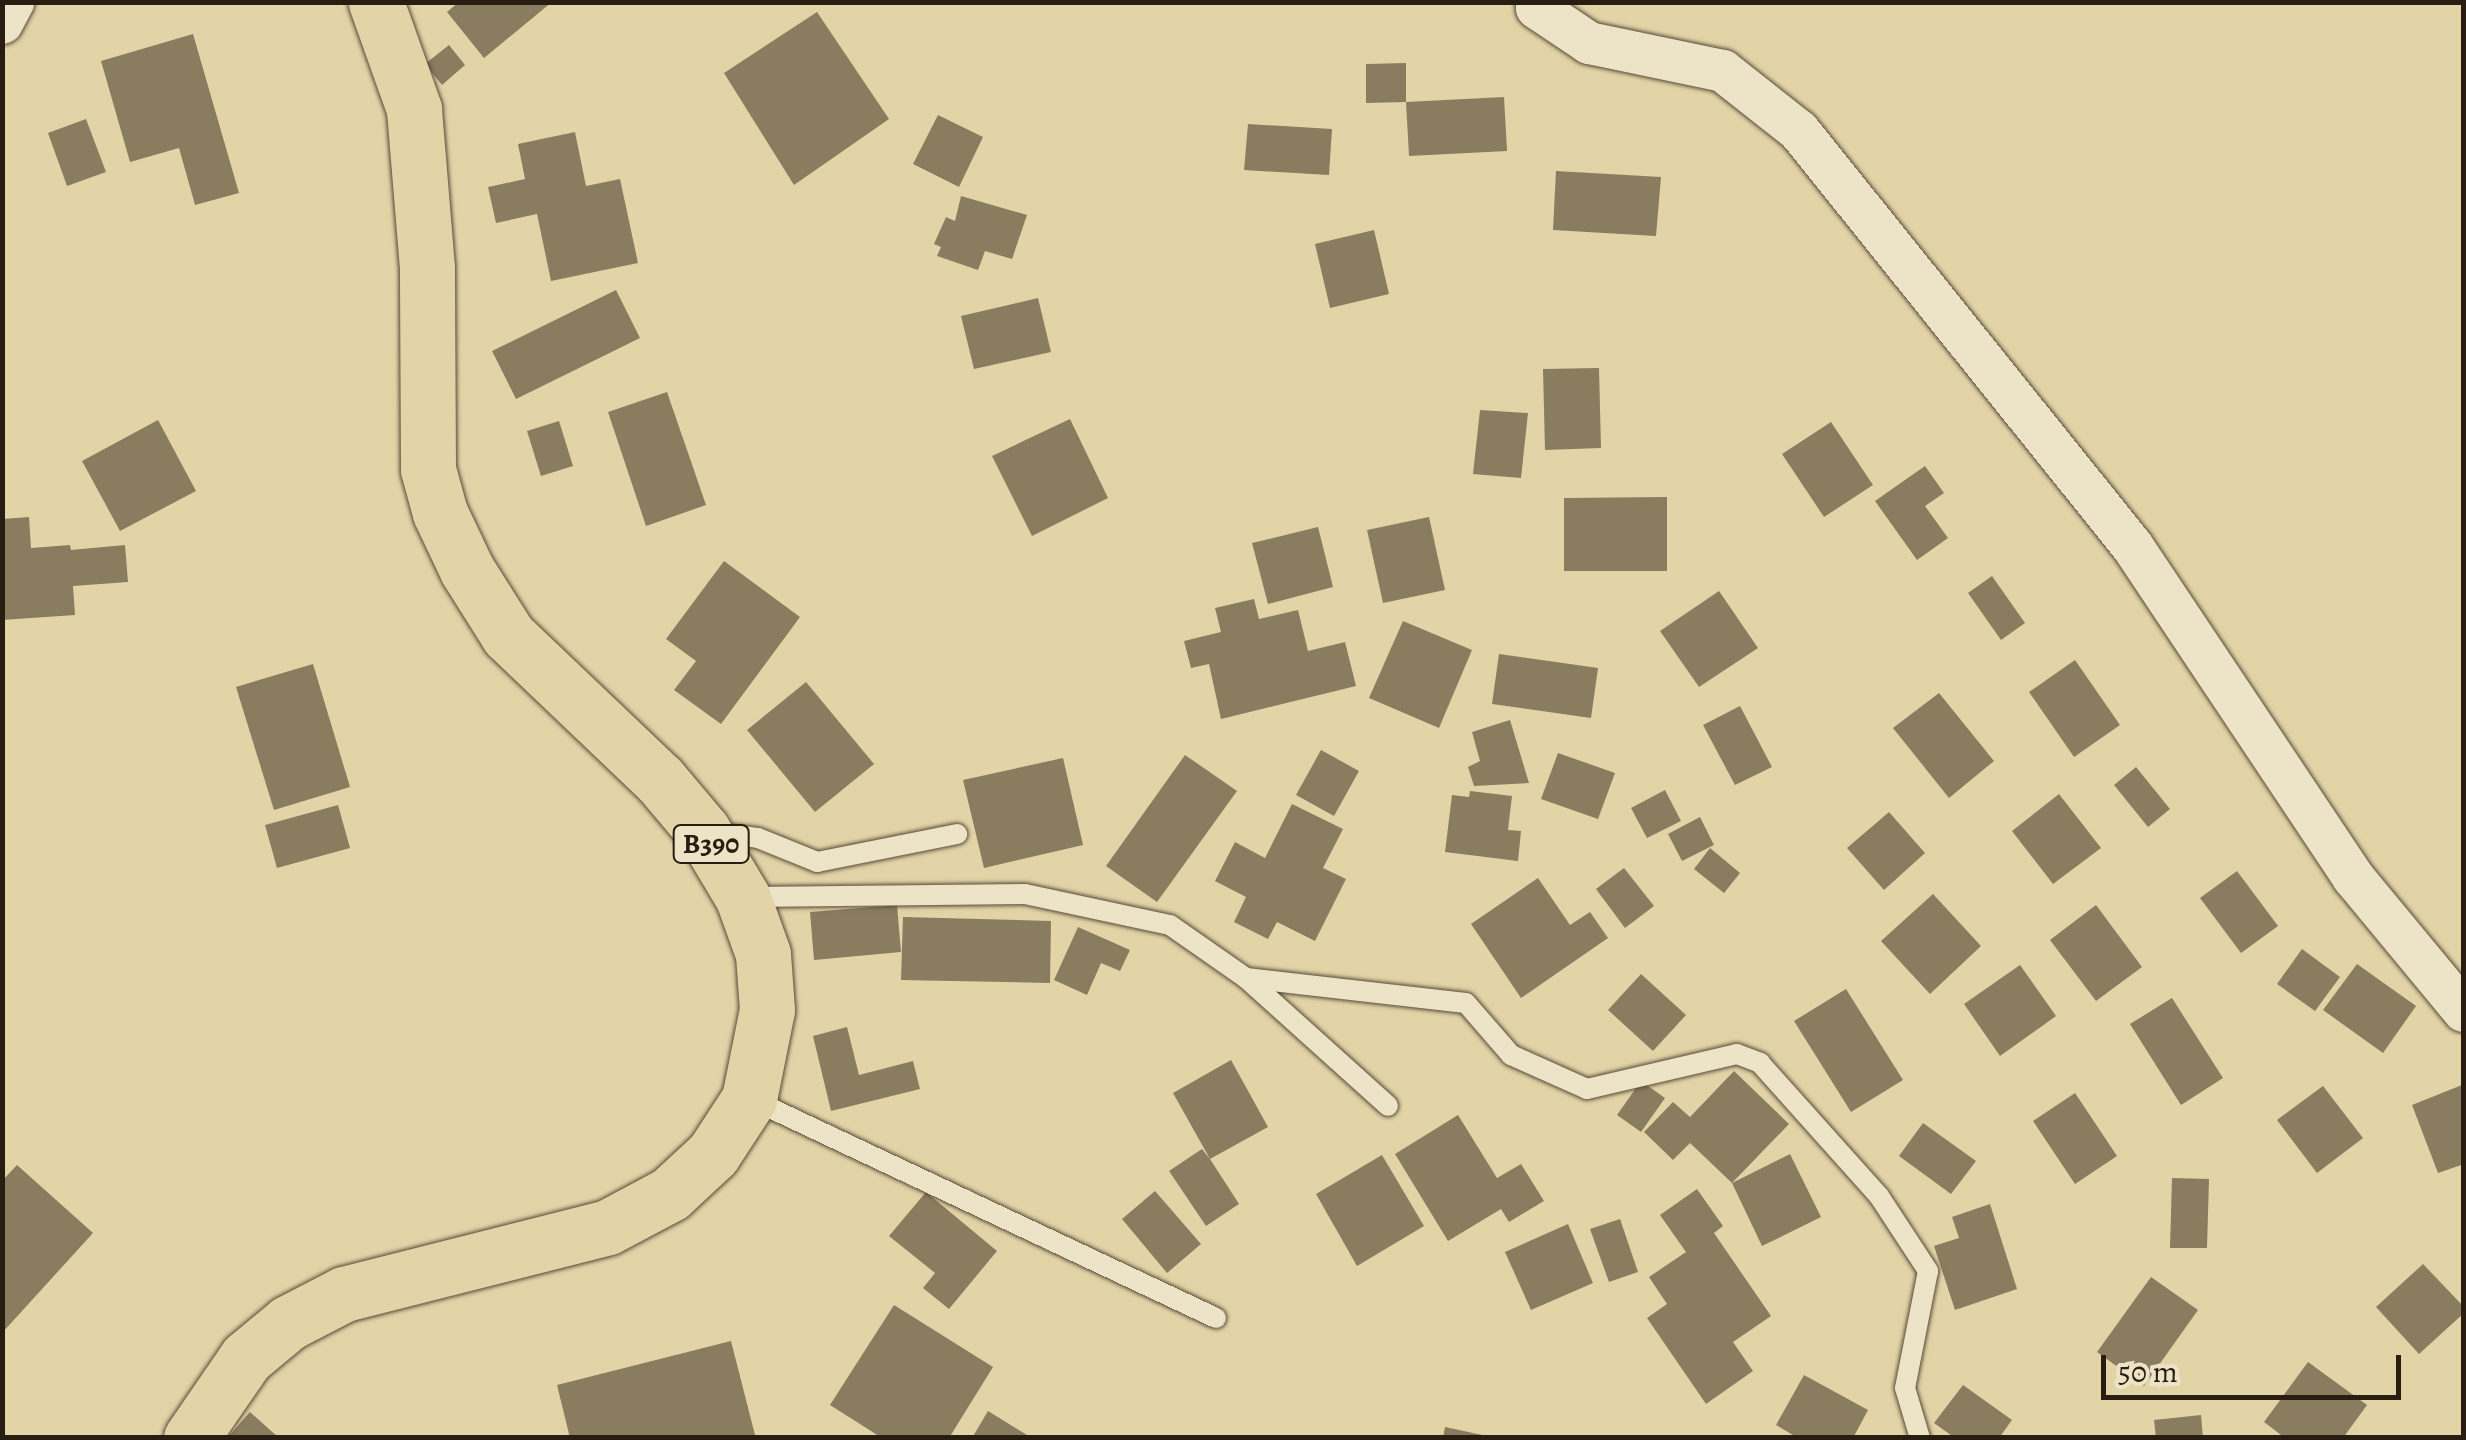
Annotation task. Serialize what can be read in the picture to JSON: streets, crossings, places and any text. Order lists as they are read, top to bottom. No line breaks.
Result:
{"streets":{"main road":["B390"]},"scale_bar":"50 m"}
